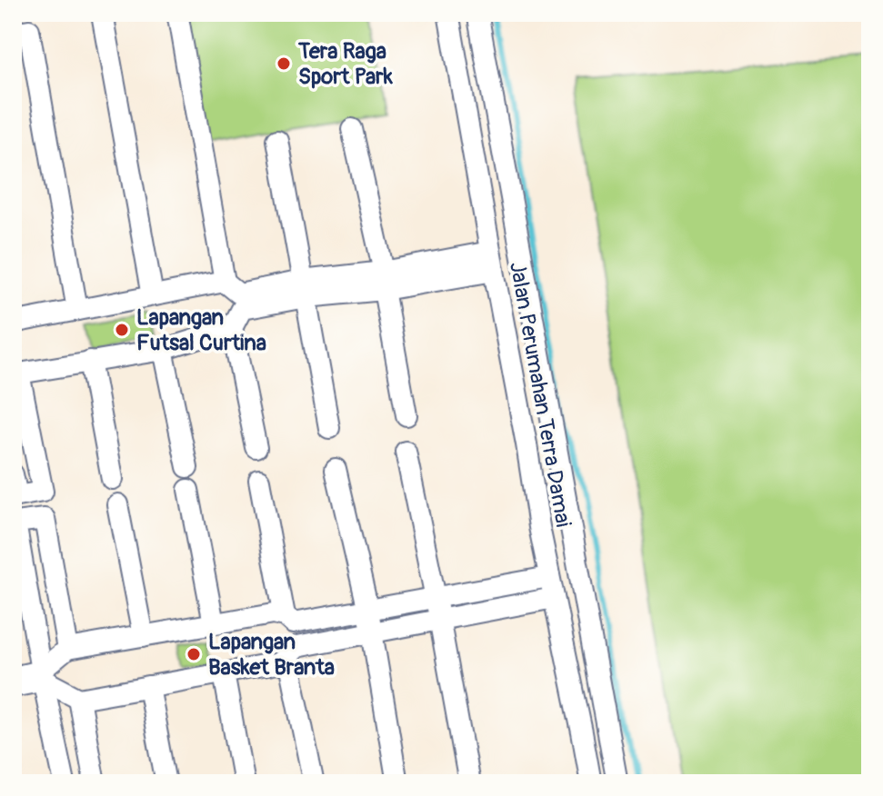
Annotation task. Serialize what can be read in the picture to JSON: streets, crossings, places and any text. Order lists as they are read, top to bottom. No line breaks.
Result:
{"streets":{"street":["Jalan Perumahan Terra Damai"]},"places":["Tera Raga Sport Park","Lapangan Futsal Curtina","Lapangan Basket Branta"]}
